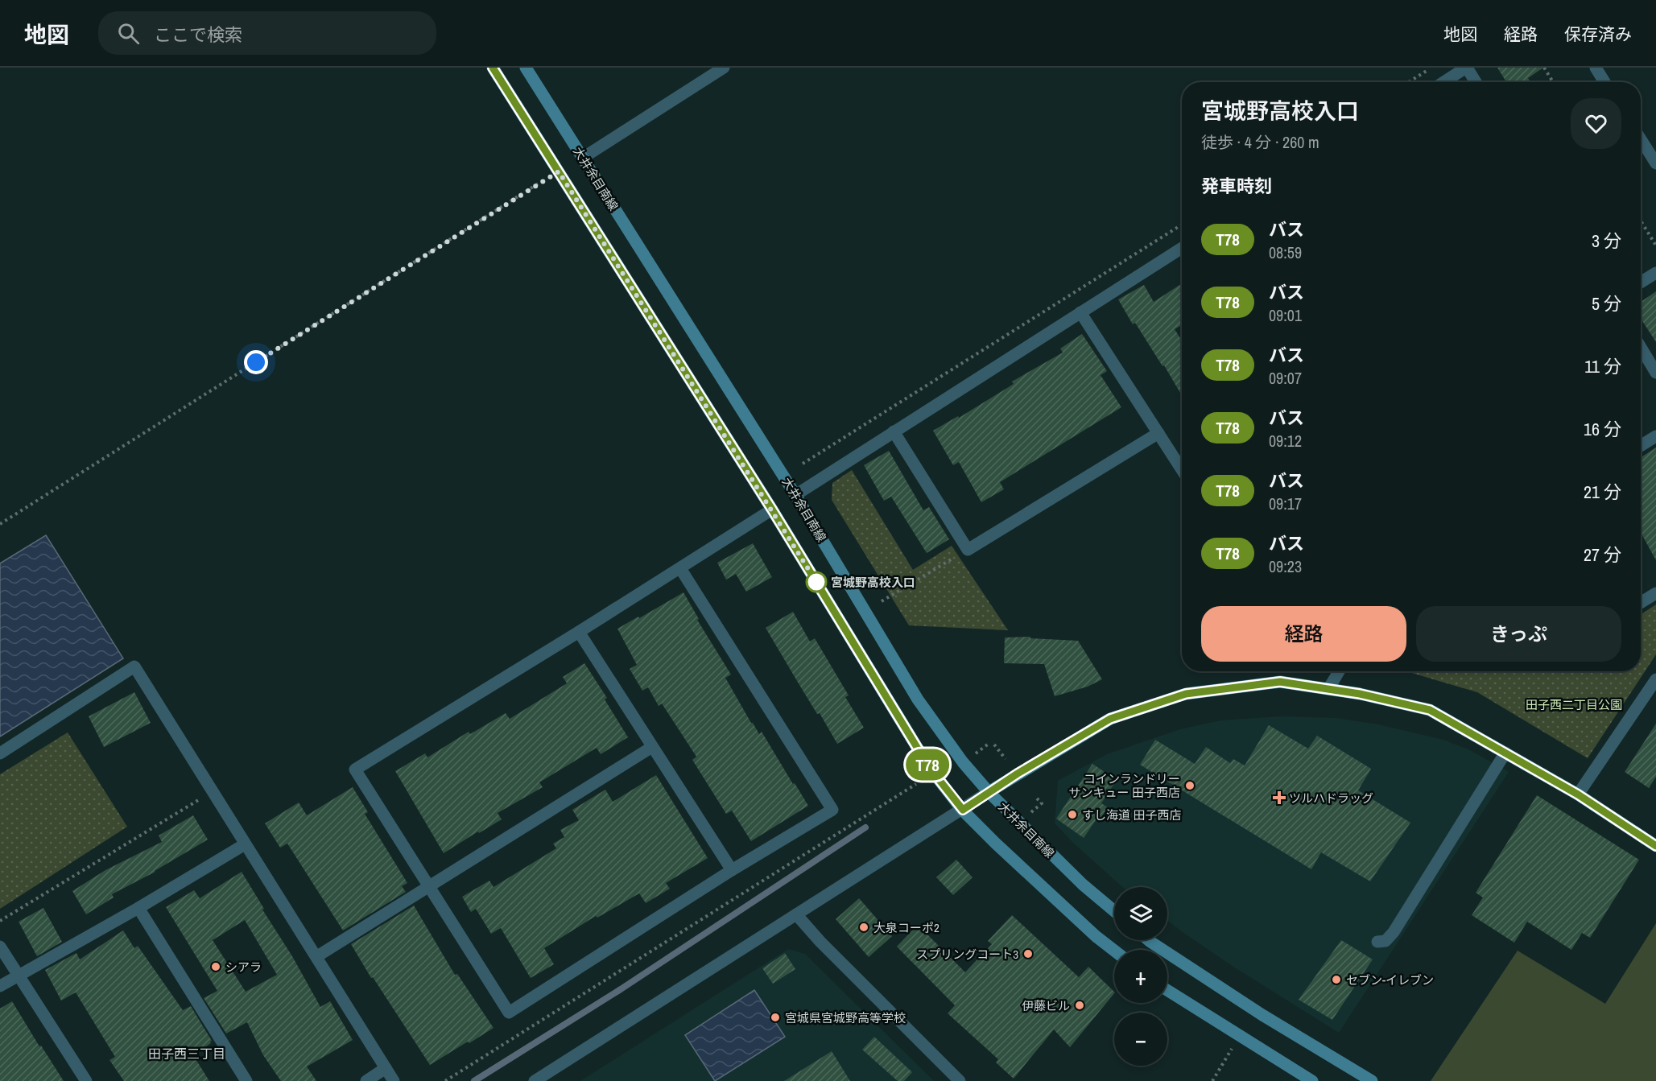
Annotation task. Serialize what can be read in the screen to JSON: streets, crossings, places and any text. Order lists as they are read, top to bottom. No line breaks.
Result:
{"streets":{"street":["大井余目南線"]},"districts":["田子西三丁目"],"parks":["田子西二丁目公園"],"places":{"other":["宮城野高校入口","コインランドリー サンキュー 田子西店","すし海道 田子西店","大泉コーポ2","スプリングコート3","シアラ","セブン-イレブン","伊藤ビル","宮城県宮城野高等学校"],"health":["ツルハドラッグ"]},"lines":["bus line T78"],"page":{"header":"地図","search":"ここで検索","nav":["地図","経路","保存済み"],"on_map":"T78","heading":[["宮城野高校入口","徒歩 · 4 分 · 260 m"],"発車時刻"],"list":[{"mark":"T78","name":"バス","note":"08:59","value":"3 分"},{"mark":"T78","name":"バス","note":"09:01","value":"5 分"},{"mark":"T78","name":"バス","note":"09:07","value":"11 分"},{"mark":"T78","name":"バス","note":"09:12","value":"16 分"},{"mark":"T78","name":"バス","note":"09:17","value":"21 分"},{"mark":"T78","name":"バス","note":"09:23","value":"27 分"}],"buttons":["経路","きっぷ"],"map_buttons":["+","−"]}}
